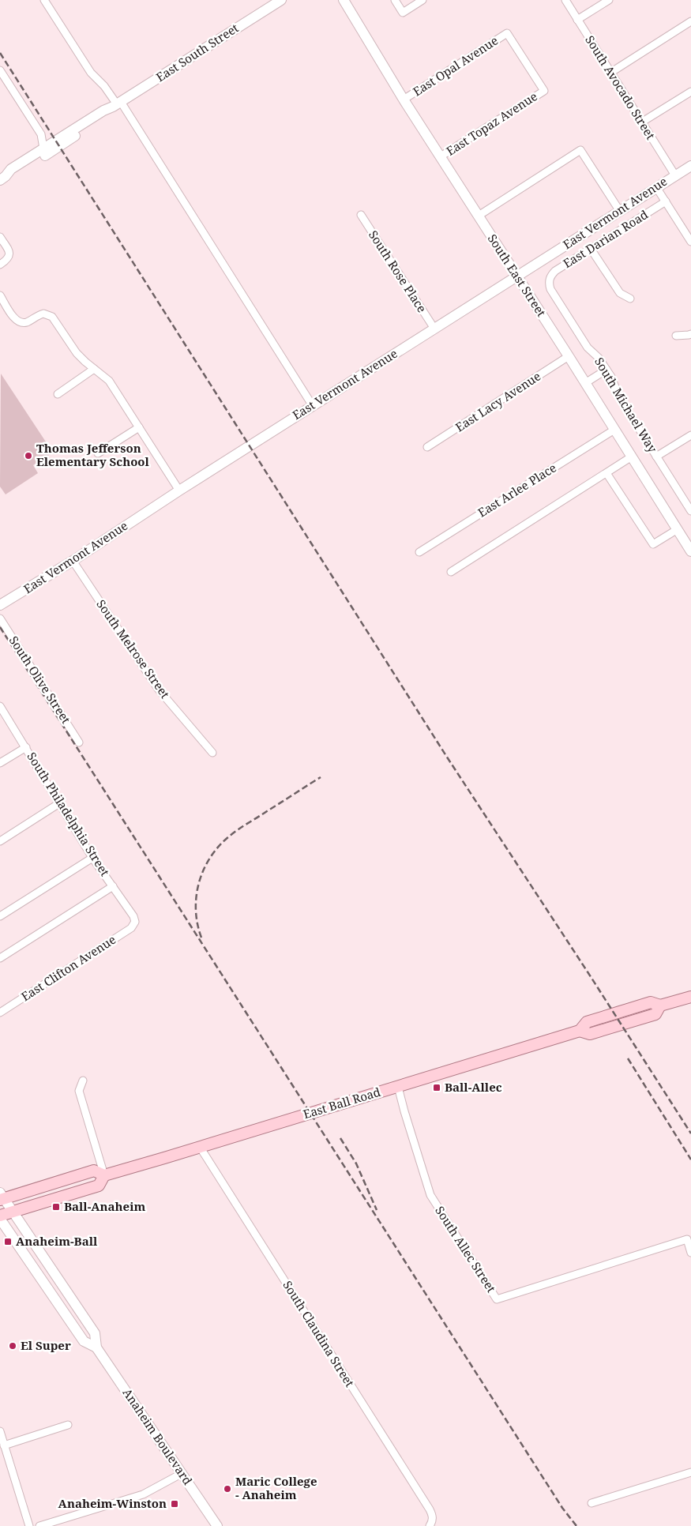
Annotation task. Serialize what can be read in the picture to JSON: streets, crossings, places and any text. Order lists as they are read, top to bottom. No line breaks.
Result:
{"streets":{"main road":["East Ball Road"],"street":["East South Street","East Opal Avenue","South Avocado Street","East Topaz Avenue","East Vermont Avenue","East Darian Road","South Rose Place","South East Street","East Lacy Avenue","South Michael Way","East Arlee Place","South Melrose Street","South Olive Street","South Philadelphia Street","East Clifton Avenue","South Allec Street","South Claudina Street","Anaheim Boulevard"]},"crossings":[["East Opal Avenue","East Topaz Avenue"],["East Opal Avenue","South East Street"],["South Avocado Street","East Vermont Avenue"],["East Topaz Avenue","South East Street"],["East Vermont Avenue","South Rose Place"],["East Vermont Avenue","South East Street"],["East Vermont Avenue","South Melrose Street"],["East Darian Road","South Michael Way"],["South East Street","East Lacy Avenue"],["South East Street","East Arlee Place"],["South Philadelphia Street","East Clifton Avenue"],["East Ball Road","South Allec Street"],["East Ball Road","South Claudina Street"],["East Ball Road","Anaheim Boulevard"]],"places":{"other":["Thomas Jefferson Elementary School","El Super","Maric College - Anaheim"],"transit":["Ball-Allec","Ball-Anaheim","Anaheim-Ball","Anaheim-Winston"]}}
